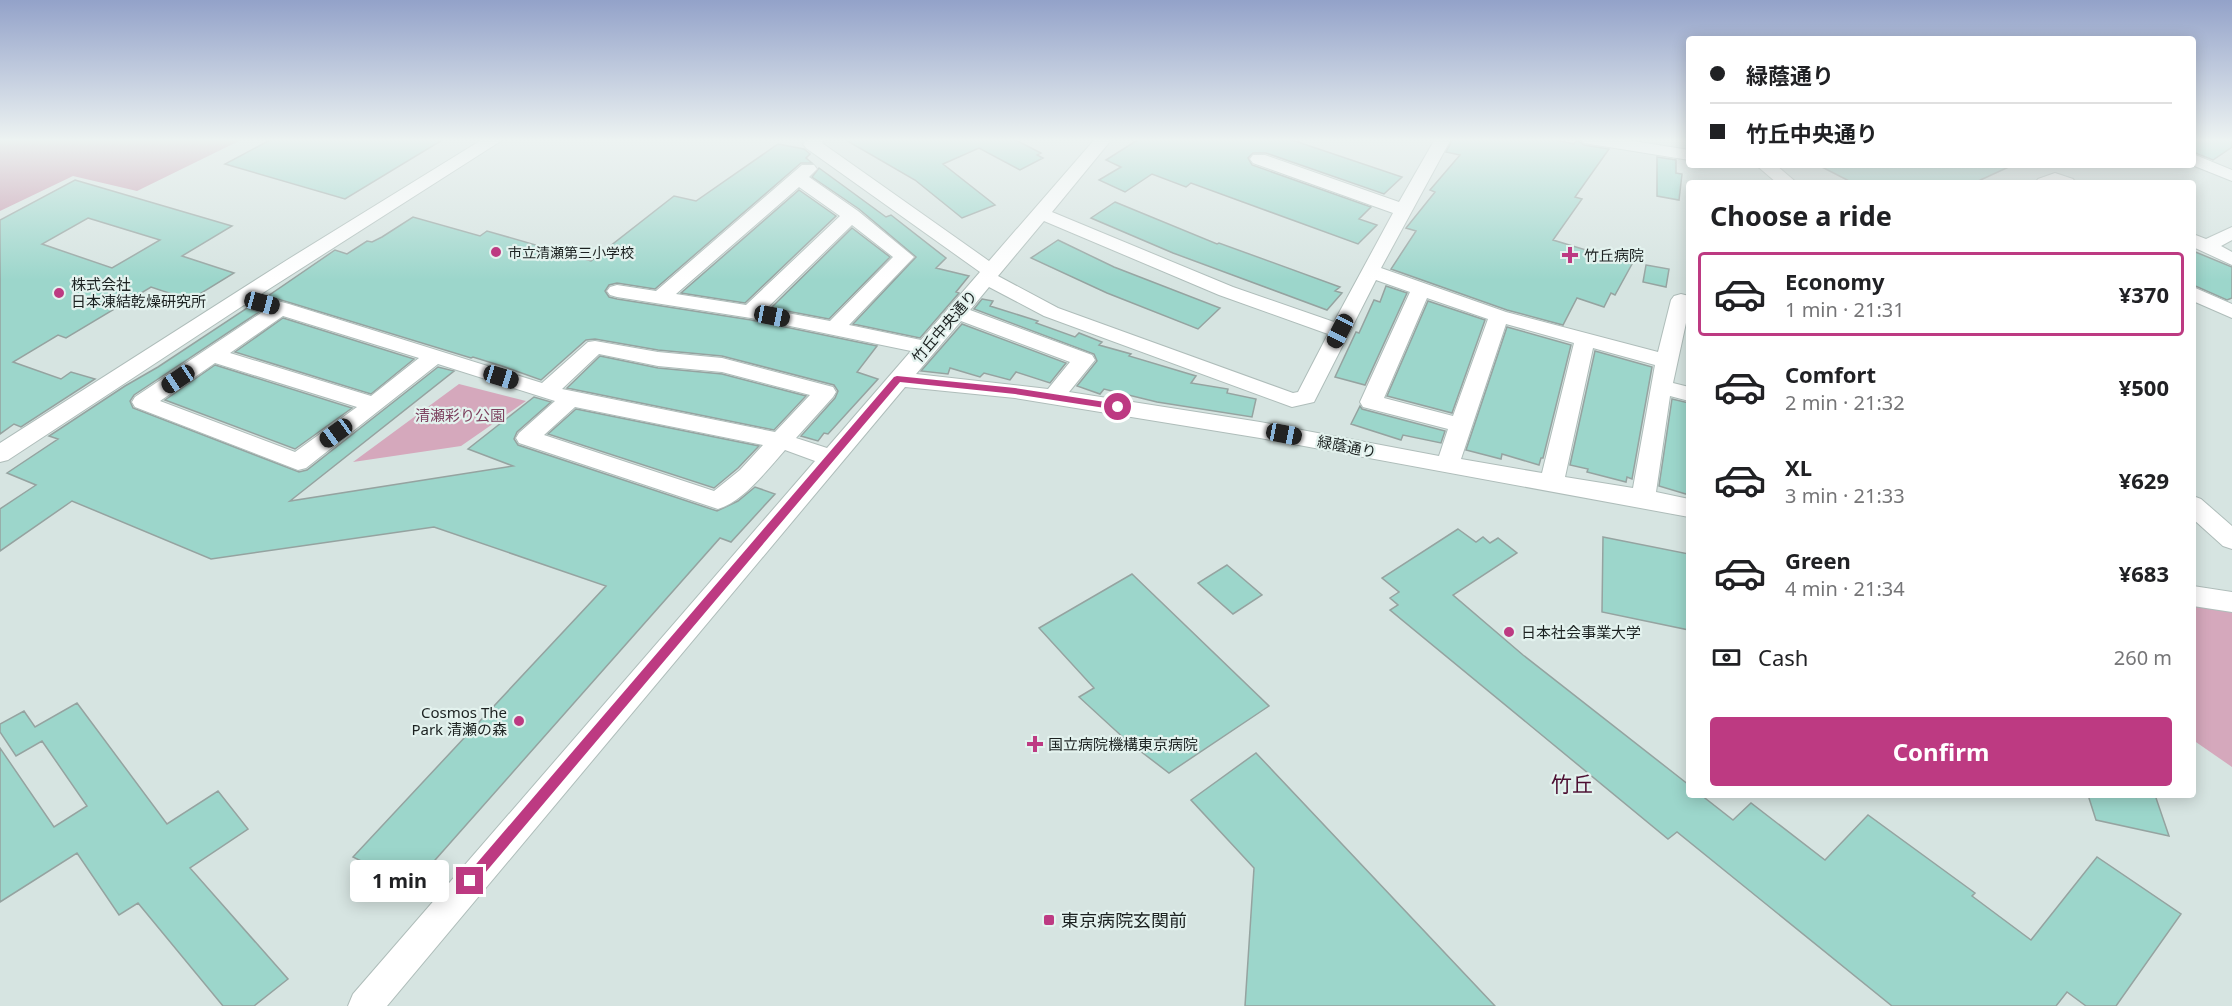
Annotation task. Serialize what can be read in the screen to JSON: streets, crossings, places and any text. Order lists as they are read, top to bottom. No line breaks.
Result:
{"streets":{"street":["竹丘中央通り","緑蔭通り"]},"crossings":[["竹丘中央通り","緑蔭通り"]],"districts":["竹丘"],"parks":["清瀬彩り公園"],"places":{"other":["市立清瀬第三小学校","株式会社 日本凍結乾燥研究所","日本社会事業大学","Cosmos The Park 清瀬の森"],"health":["竹丘病院","国立病院機構東京病院"],"transit":["東京病院玄関前"]},"page":{"banner":["緑蔭通り","竹丘中央通り"],"heading":"Choose a ride","list":[{"name":"Economy","note":"1 min · 21:31","value":"¥370"},{"name":"Comfort","note":"2 min · 21:32","value":"¥500"},{"name":"XL","note":"3 min · 21:33","value":"¥629"},{"name":"Green","note":"4 min · 21:34","value":"¥683"}],"pay":["Cash","260 m"],"buttons":"Confirm","bubble":"1 min"}}
